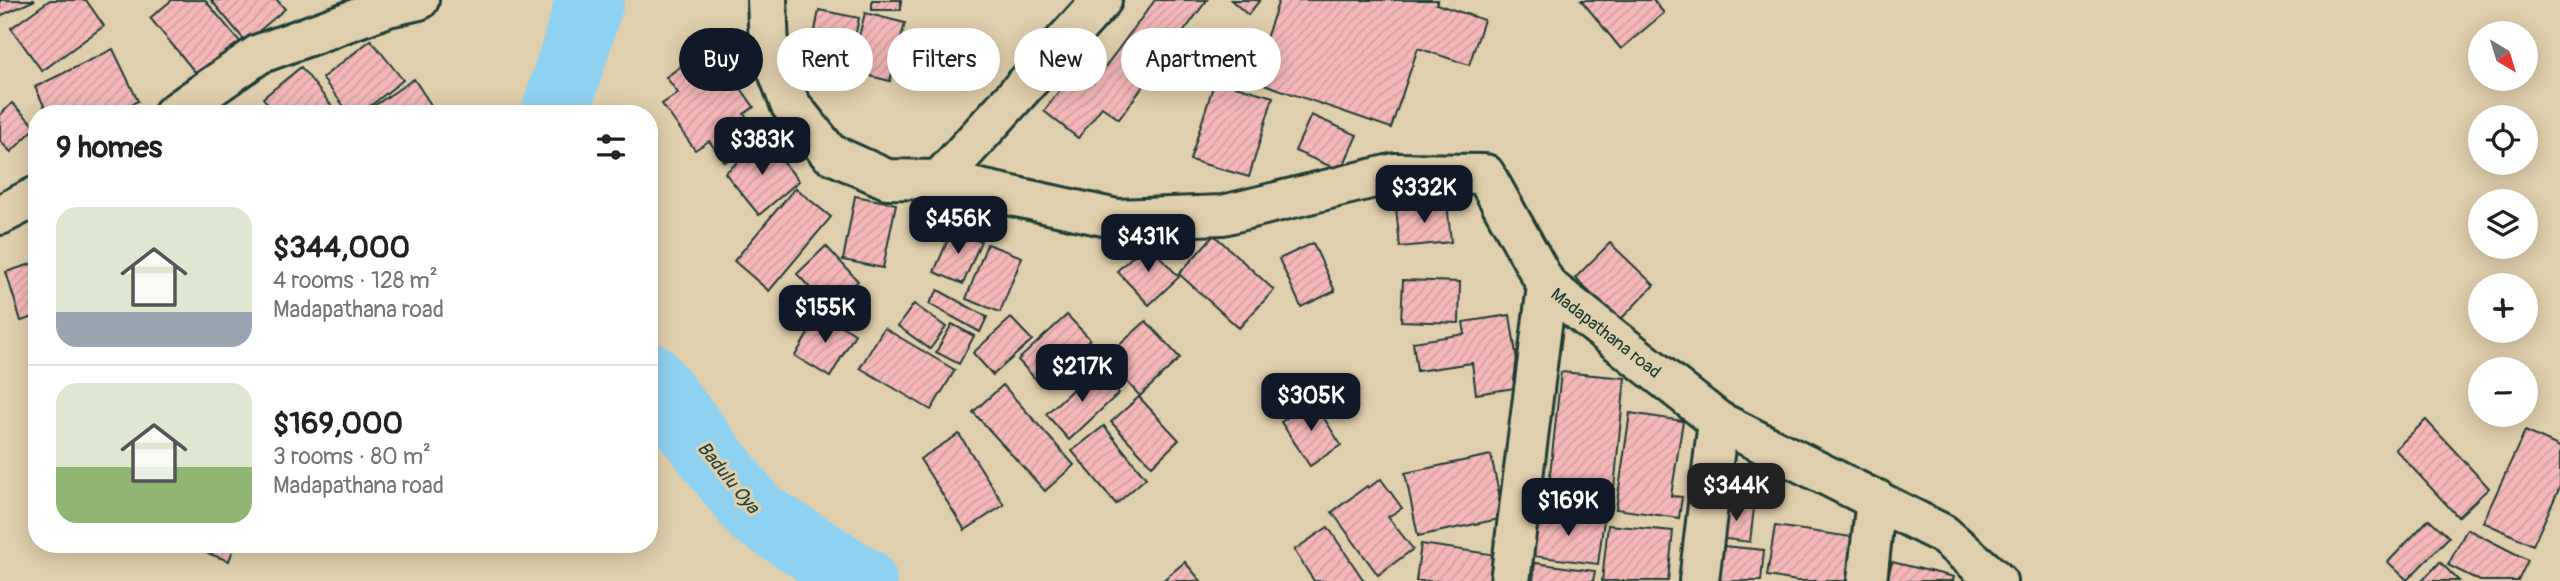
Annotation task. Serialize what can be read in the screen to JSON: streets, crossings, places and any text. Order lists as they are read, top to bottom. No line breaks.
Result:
{"streets":{"street":["Madapathana road"]},"water":["Badulu Oya"],"north":"bottom right","page":{"map_buttons":["+","−"],"chip":["Buy","Rent","Filters","New","Apartment"],"heading":"9 homes","price":["$383K","$332K","$456K","$431K","$155K","$217K","$305K","$344K","$169K"],"list":[{"name":"$344,000","note":"4 rooms · 128 m² · Madapathana road"},{"name":"$169,000","note":"3 rooms · 80 m² · Madapathana road"}]}}
